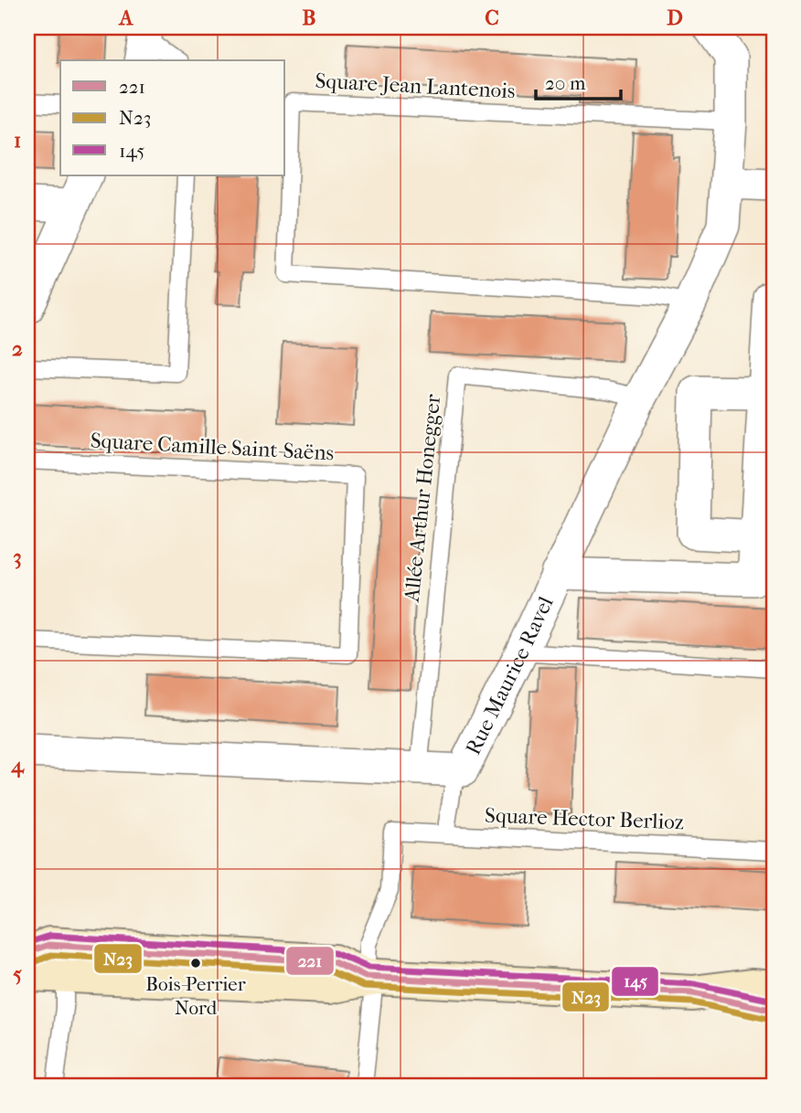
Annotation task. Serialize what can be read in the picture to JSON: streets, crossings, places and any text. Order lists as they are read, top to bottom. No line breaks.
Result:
{"streets":{"street":["Rue Maurice Ravel"],"lane":["Square Jean Lantenois","Square Camille Saint-Saëns","Allée Arthur Honegger","Square Hector Berlioz"]},"crossings":[["Square Jean Lantenois","Rue Maurice Ravel"],["Allée Arthur Honegger","Rue Maurice Ravel"]],"places":["Bois-Perrier Nord"],"lines":["transit line 145","transit line 221","transit line N23"],"legend":["221","N23","145"],"scale_bar":"20 m","grid":{"columns":["A","B","C","D"],"rows":["1","2","3","4","5"]}}
